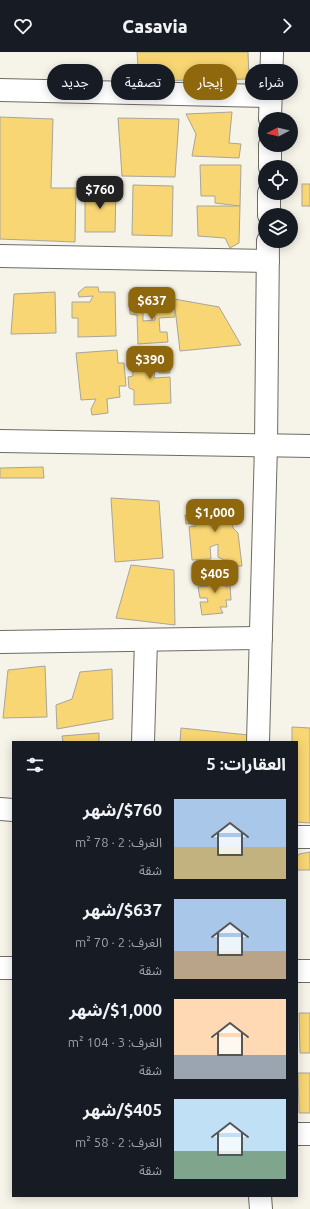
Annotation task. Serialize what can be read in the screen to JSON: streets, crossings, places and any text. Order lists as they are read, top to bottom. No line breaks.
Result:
{"north":"left","page":{"header":"Casavia","chip":["شراء","إيجار","تصفية","جديد"],"price":["$760","$637","$390","$1,000","$405"],"heading":"العقارات: 5","list":[{"name":"$760/شهر","note":"الغرف: 2 · 78 m² · شقة"},{"name":"$637/شهر","note":"الغرف: 2 · 70 m² · شقة"},{"name":"$1,000/شهر","note":"الغرف: 3 · 104 m² · شقة"},{"name":"$405/شهر","note":"الغرف: 2 · 58 m² · شقة"}]}}
